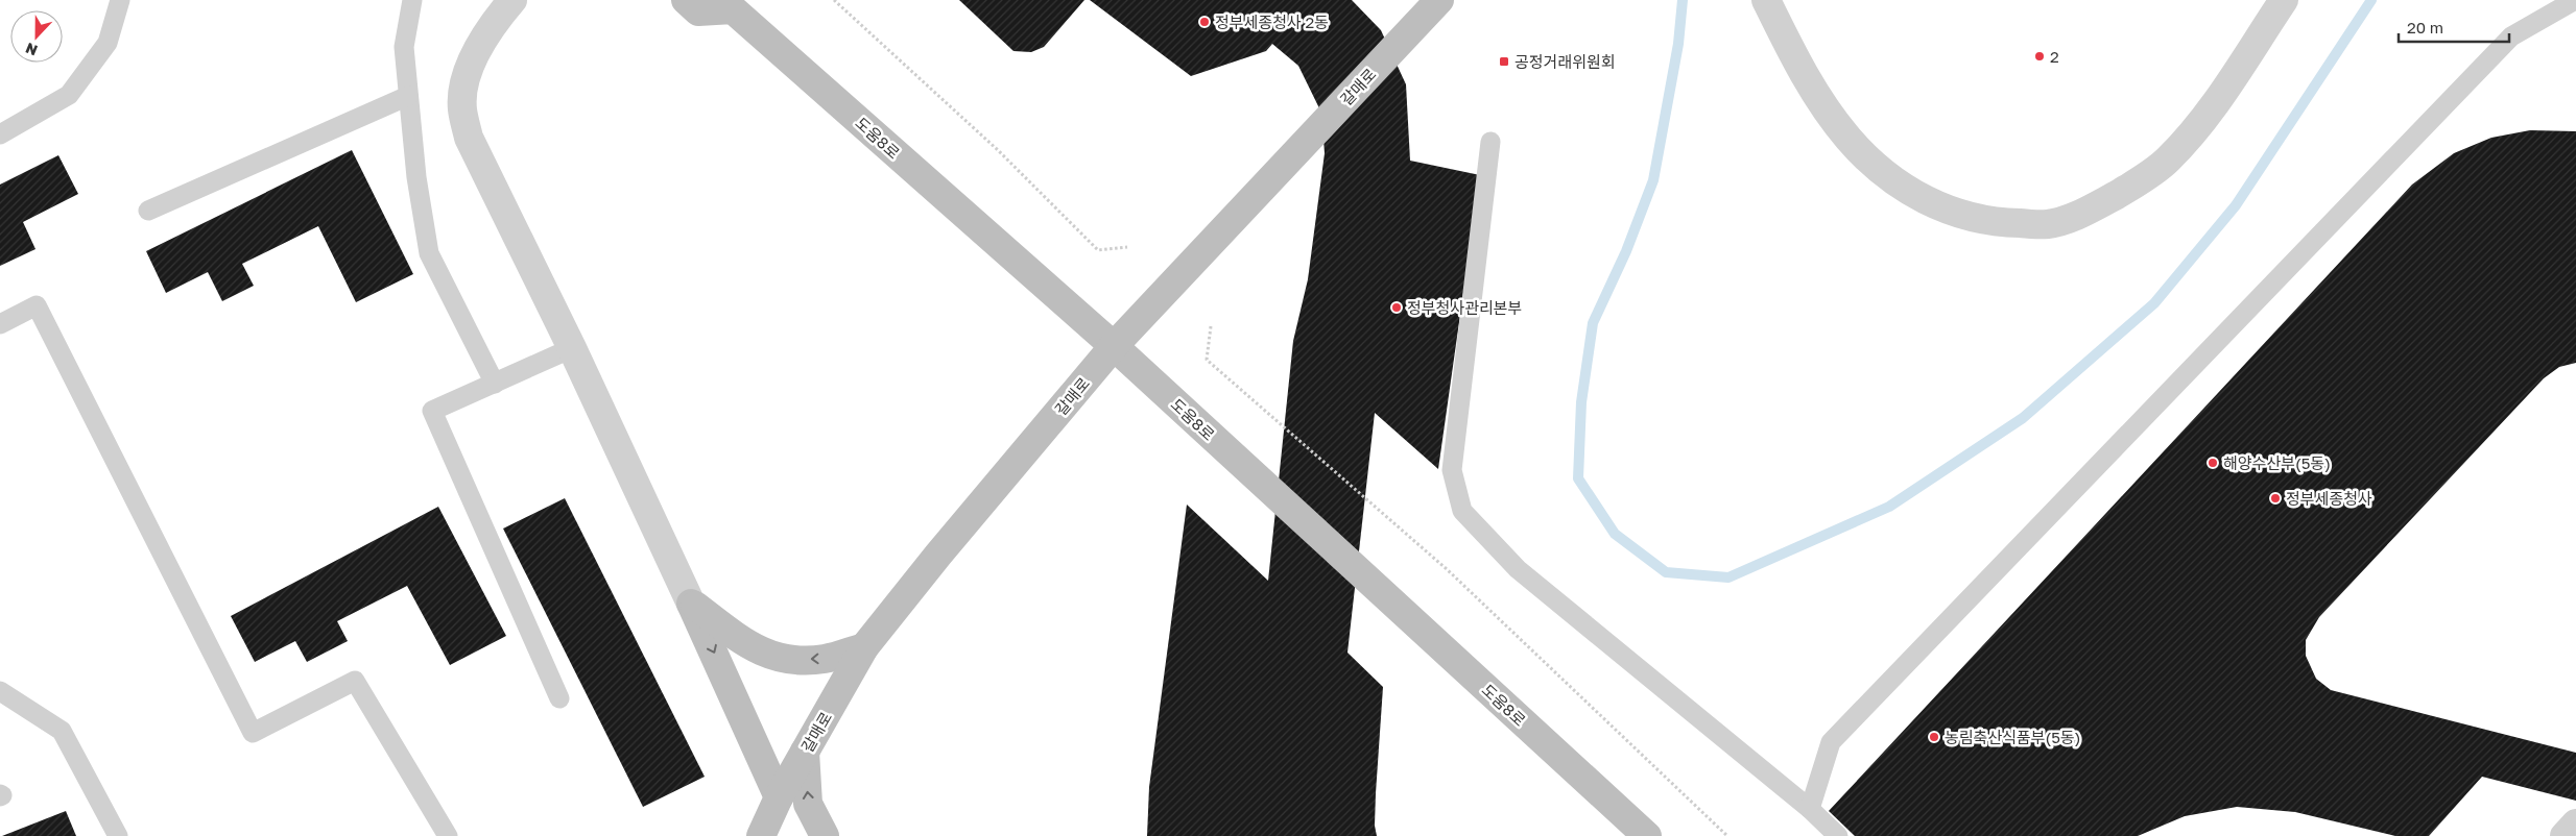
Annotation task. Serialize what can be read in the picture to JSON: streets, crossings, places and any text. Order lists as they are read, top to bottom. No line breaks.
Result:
{"streets":{"street":["갈매로","도움8로"]},"crossings":[["갈매로","도움8로"]],"places":{"other":["정부세종청사 2동","2","정부청사관리본부","해양수산부(5동)","정부세종청사","농림축산식품부(5동)"],"transit":["공정거래위원회"]},"scale_bar":"20 m","north":"bottom"}
